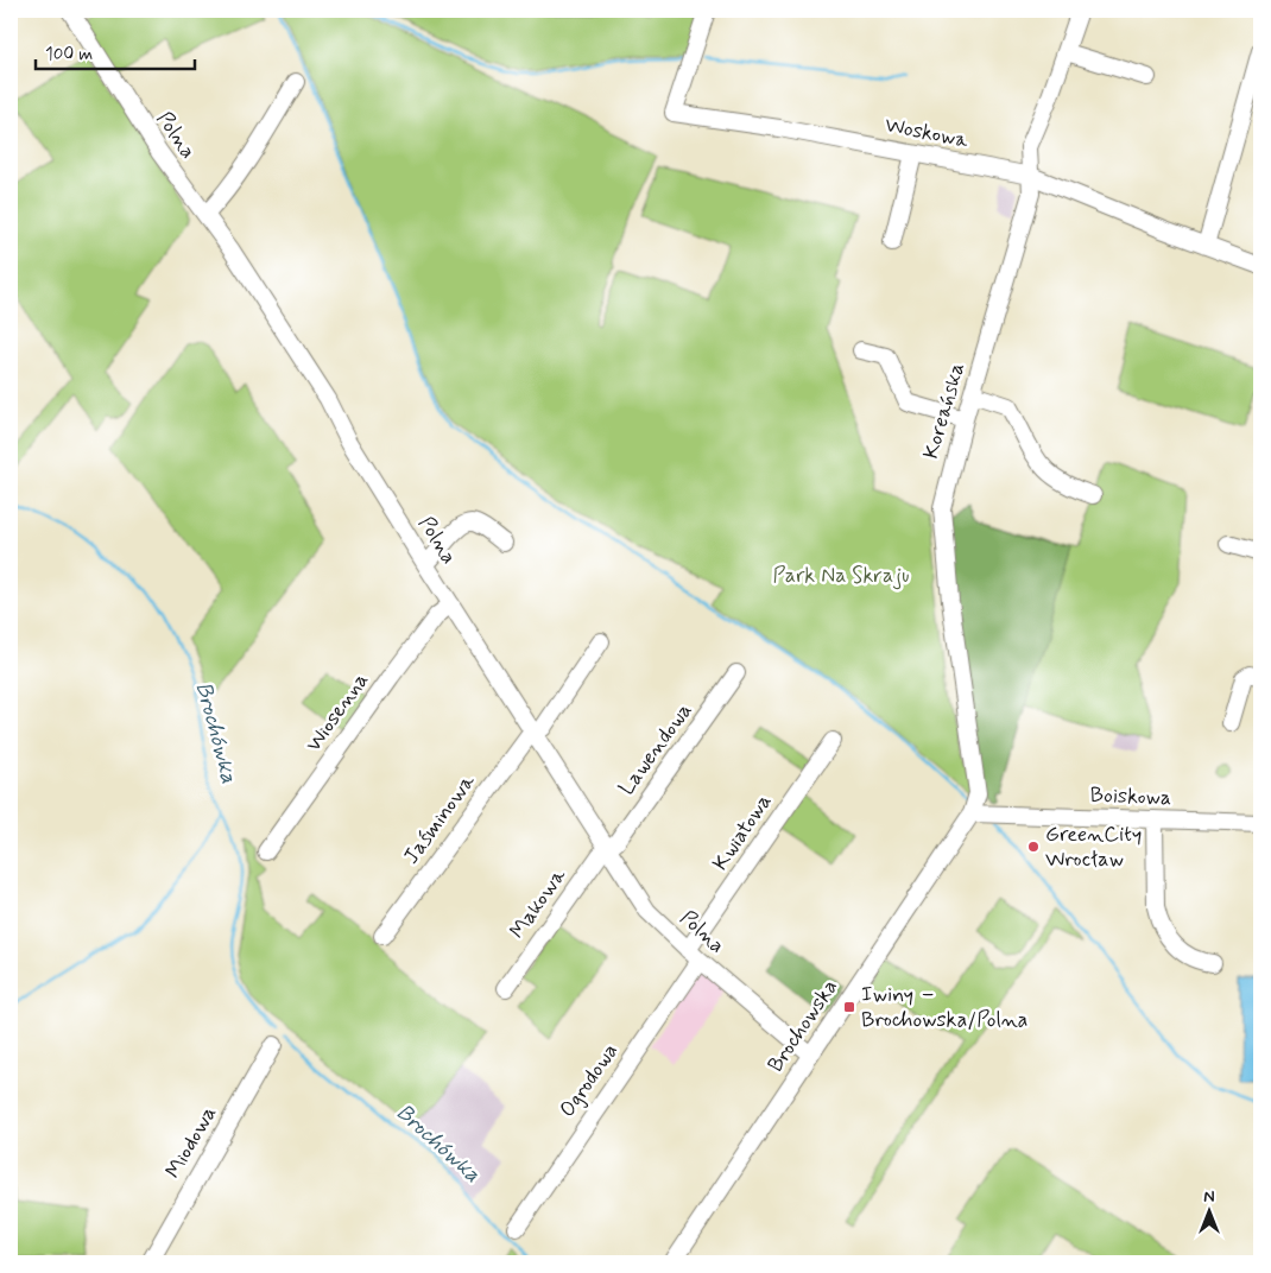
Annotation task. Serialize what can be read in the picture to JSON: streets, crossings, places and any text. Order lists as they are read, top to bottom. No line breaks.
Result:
{"streets":{"street":["Woskowa","Polna","Koreańska","Wiosenna","Lawendowa","Boiskowa","Jaśminowa","Kwiatowa","Makowa","Brochowska","Ogrodowa","Miodowa"]},"crossings":[["Woskowa","Koreańska"],["Polna","Wiosenna"],["Polna","Lawendowa"],["Polna","Jaśminowa"],["Polna","Kwiatowa"],["Polna","Makowa"],["Polna","Brochowska"],["Polna","Ogrodowa"],["Koreańska","Brochowska"],["Lawendowa","Makowa"],["Boiskowa","Brochowska"],["Kwiatowa","Ogrodowa"]],"water":["Brochówka"],"parks":["Park Na Skraju"],"places":{"other":["GreenCity Wrocław"],"transit":["Iwiny – Brochowska/Polna"]},"scale_bar":"100 m","north":"top"}
